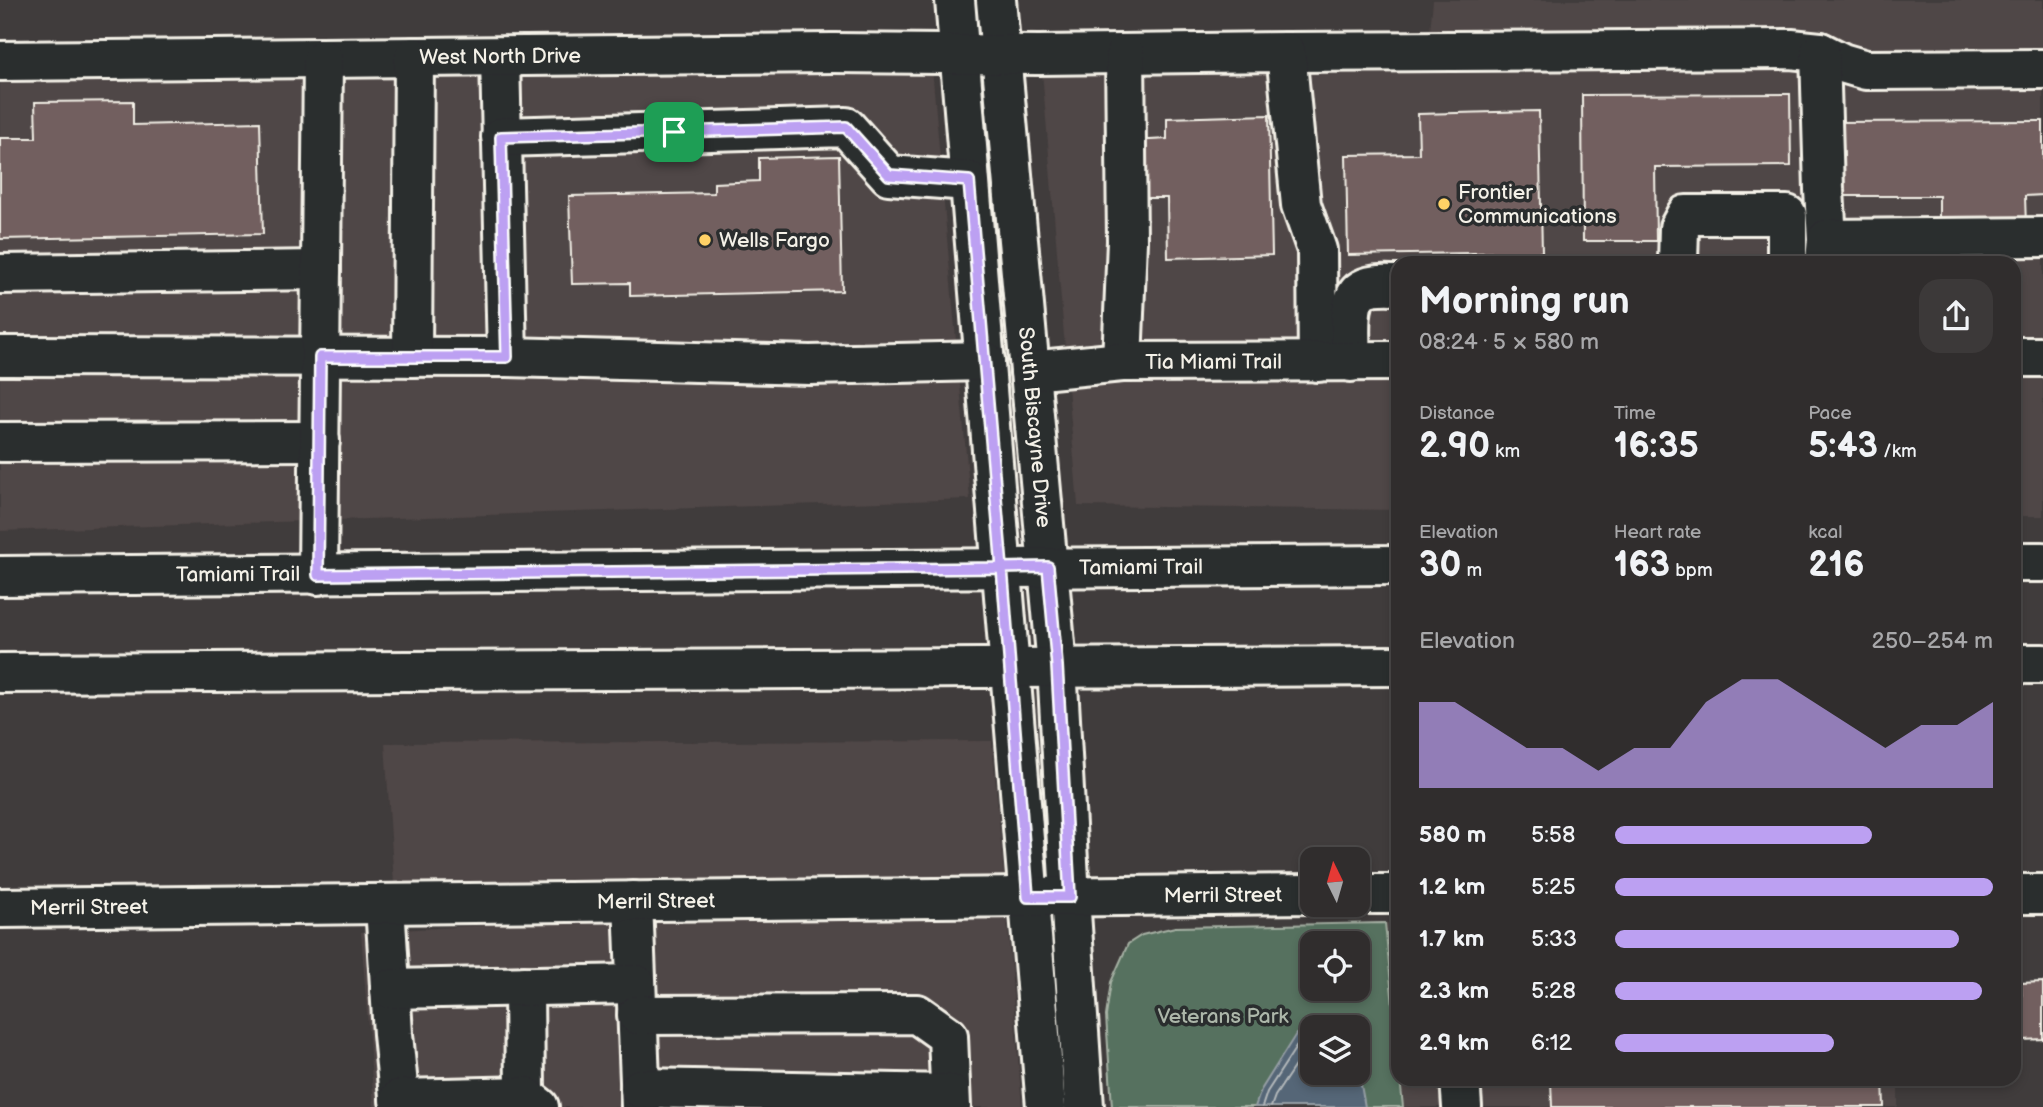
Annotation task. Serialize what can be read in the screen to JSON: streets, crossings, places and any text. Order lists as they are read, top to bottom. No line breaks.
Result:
{"streets":{"street":["West North Drive","Tia Miami Trail","South Biscayne Drive","Tamiami Trail","Merril Street"]},"crossings":[["West North Drive","South Biscayne Drive"],["Tia Miami Trail","South Biscayne Drive"],["South Biscayne Drive","Tamiami Trail"],["South Biscayne Drive","Merril Street"]],"parks":["Veterans Park"],"places":["Frontier Communications","Wells Fargo"],"north":"top","page":{"heading":["Morning run","08:24 · 5 × 580 m"],"stats":[["Distance","2.90 km"],["Time","16:35"],["Pace","5:43 /km"],["Elevation","30 m"],["Heart rate","163 bpm"],["kcal","216"]],"chart":["Elevation","250–254 m"],"list":[{"name":"580 m","note":"5:58"},{"name":"1.2 km","note":"5:25"},{"name":"1.7 km","note":"5:33"},{"name":"2.3 km","note":"5:28"},{"name":"2.9 km","note":"6:12"}]}}
